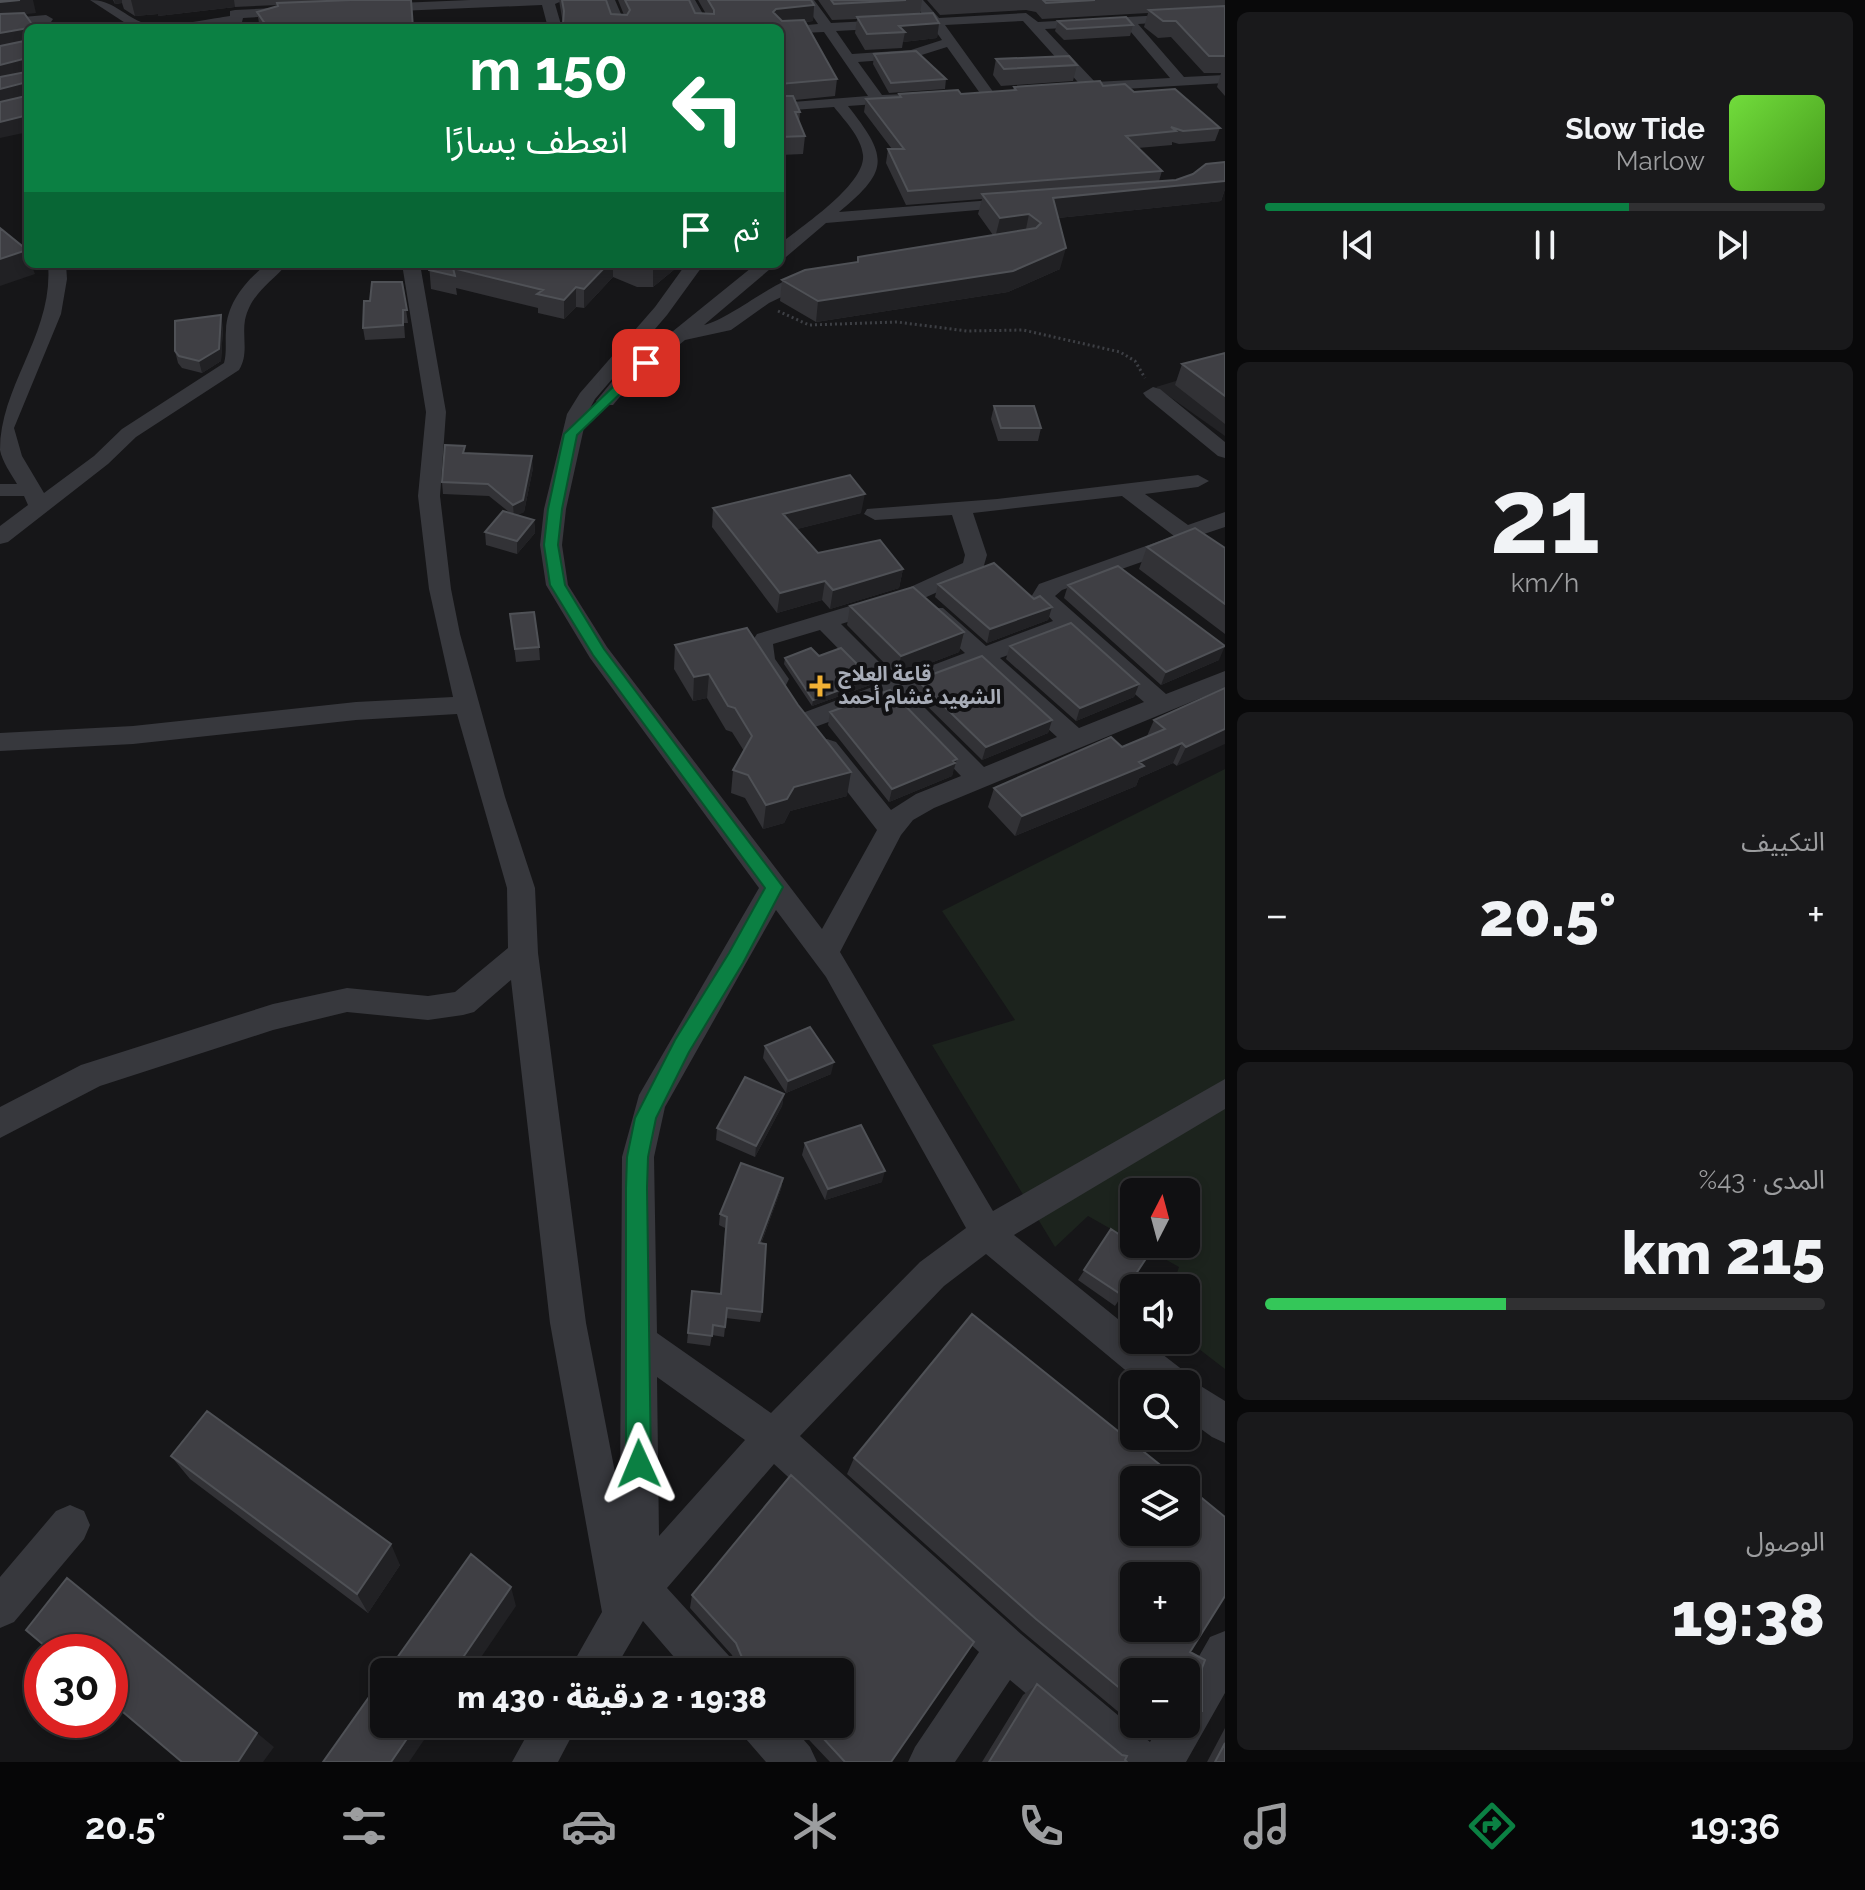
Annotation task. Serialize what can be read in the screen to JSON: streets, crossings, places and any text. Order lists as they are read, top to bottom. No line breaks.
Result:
{"places":{"health":["قاعة العلاج الشهيد غشام أحمد"]},"north":"top","page":{"turn":["150 m","انعطف يسارًا"],"song":["Slow Tide","Marlow"],"then":"ثم","tile":[["21","km/h"],"التكييف",["المدى · 43%","215 km"],["الوصول","19:38"]],"heat":["−","20.5°","+"],"map_buttons":["+","−"],"limit":"30","trip":"19:38 · 2 دقيقة · 430 m","tabs":["19:36","20.5°"]}}
